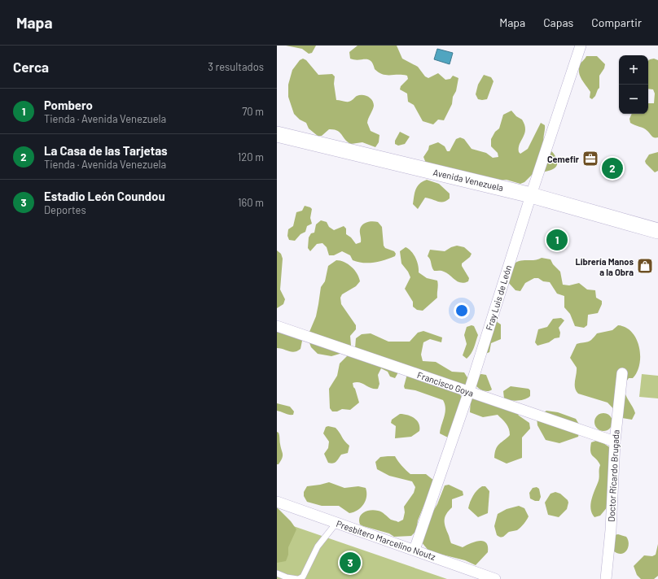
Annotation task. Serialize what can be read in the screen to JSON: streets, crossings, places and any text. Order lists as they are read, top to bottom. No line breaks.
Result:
{"streets":{"main road":["Avenida Venezuela"],"street":["Fray Luis de León","Francisco Goya","Doctor Ricardo Brugada","Presbítero Marcelino Noutz"]},"crossings":[["Avenida Venezuela","Fray Luis de León"],["Fray Luis de León","Francisco Goya"],["Fray Luis de León","Presbítero Marcelino Noutz"],["Francisco Goya","Doctor Ricardo Brugada"]],"places":{"office":["Cemefir"],"shop":["Librería Manos a la Obra"]},"page":{"header":"Mapa","nav":["Mapa","Capas","Compartir"],"heading":["Cerca","3 resultados"],"map_buttons":["+","−"],"list":[{"mark":"1","name":"Pombero","note":"Tienda · Avenida Venezuela","value":"70 m"},{"mark":"2","name":"La Casa de las Tarjetas","note":"Tienda · Avenida Venezuela","value":"120 m"},{"mark":"3","name":"Estadio León Coundou","note":"Deportes","value":"160 m"}],"pins":["2","1","3"]}}
